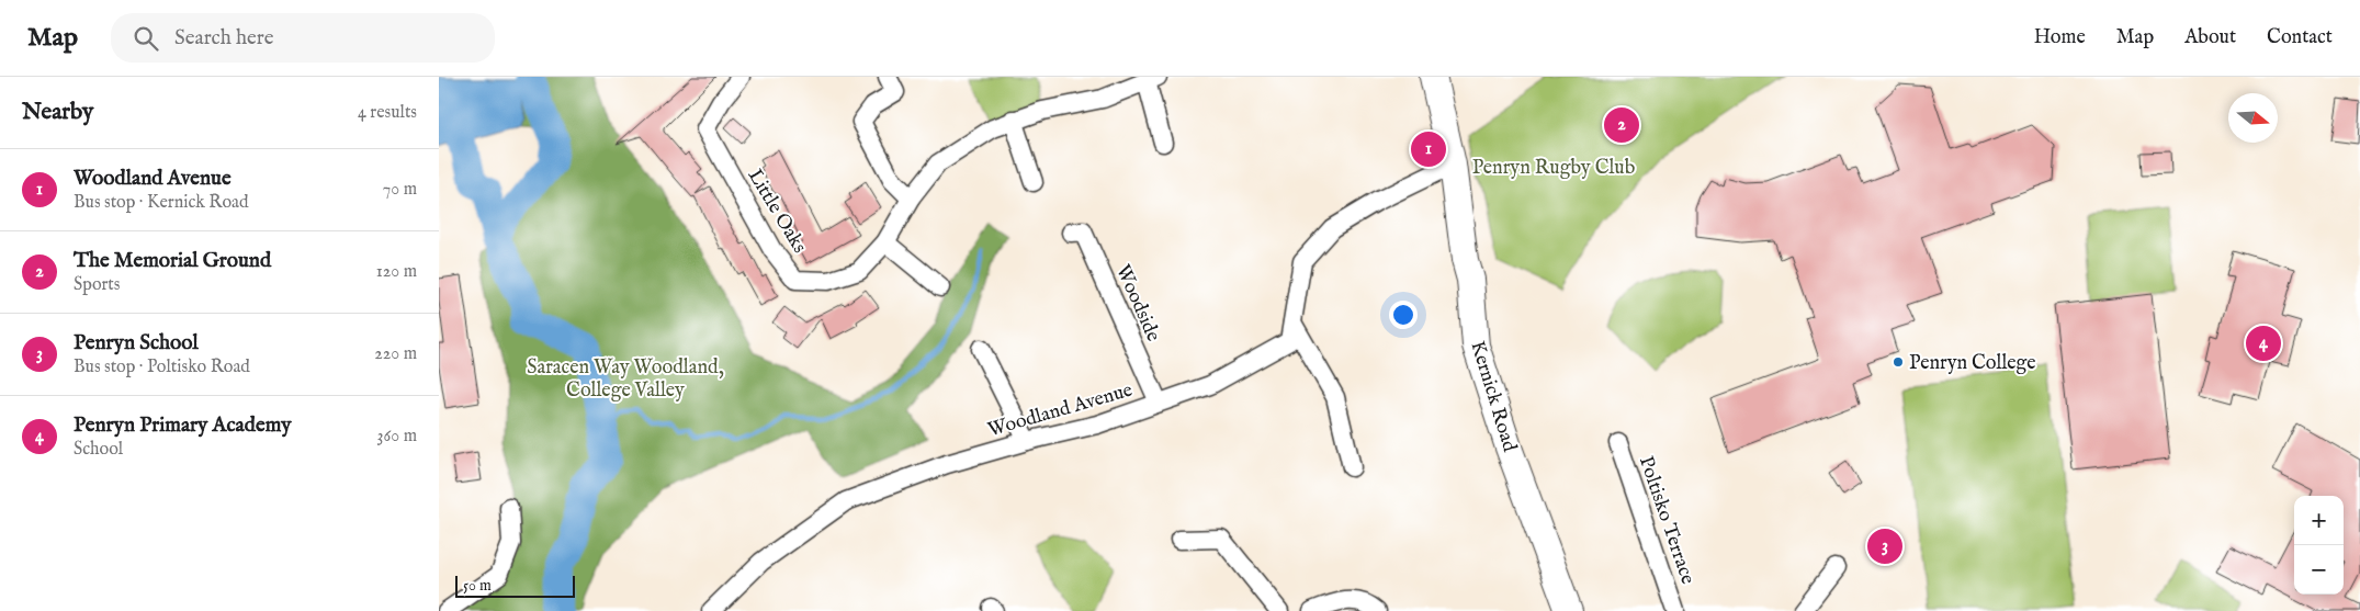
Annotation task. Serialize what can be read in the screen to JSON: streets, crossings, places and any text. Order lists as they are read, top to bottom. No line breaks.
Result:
{"streets":{"street":["Little Oaks","Woodside","Kernick Road","Woodland Avenue","Poltisko Terrace"]},"crossings":[["Woodside","Woodland Avenue"],["Kernick Road","Woodland Avenue"]],"parks":["Penryn Rugby Club","Saracen Way Woodland, College Valley"],"places":["Penryn College"],"scale_bar":"50 m","north":"right","page":{"header":"Map","search":"Search here","nav":["Home","Map","About","Contact"],"heading":["Nearby","4 results"],"pins":["2","1","4","3"],"list":[{"mark":"1","name":"Woodland Avenue","note":"Bus stop · Kernick Road","value":"70 m"},{"mark":"2","name":"The Memorial Ground","note":"Sports","value":"120 m"},{"mark":"3","name":"Penryn School","note":"Bus stop · Poltisko Road","value":"220 m"},{"mark":"4","name":"Penryn Primary Academy","note":"School","value":"360 m"}],"map_buttons":["+","−"],"scale":"50 m"}}
